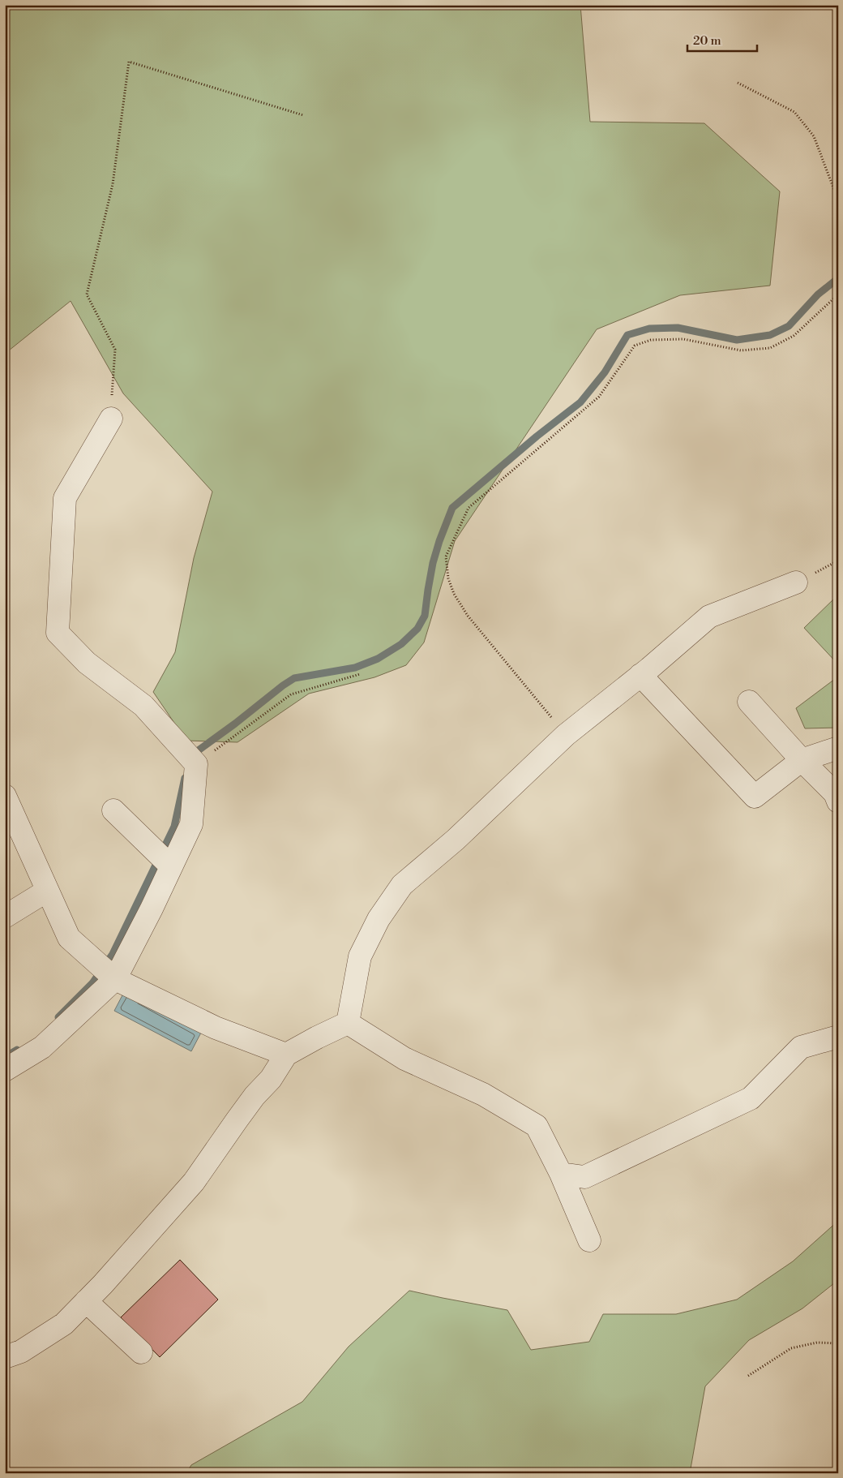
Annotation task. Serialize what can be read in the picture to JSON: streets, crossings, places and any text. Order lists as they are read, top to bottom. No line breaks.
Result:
{"scale_bar":"20 m"}
